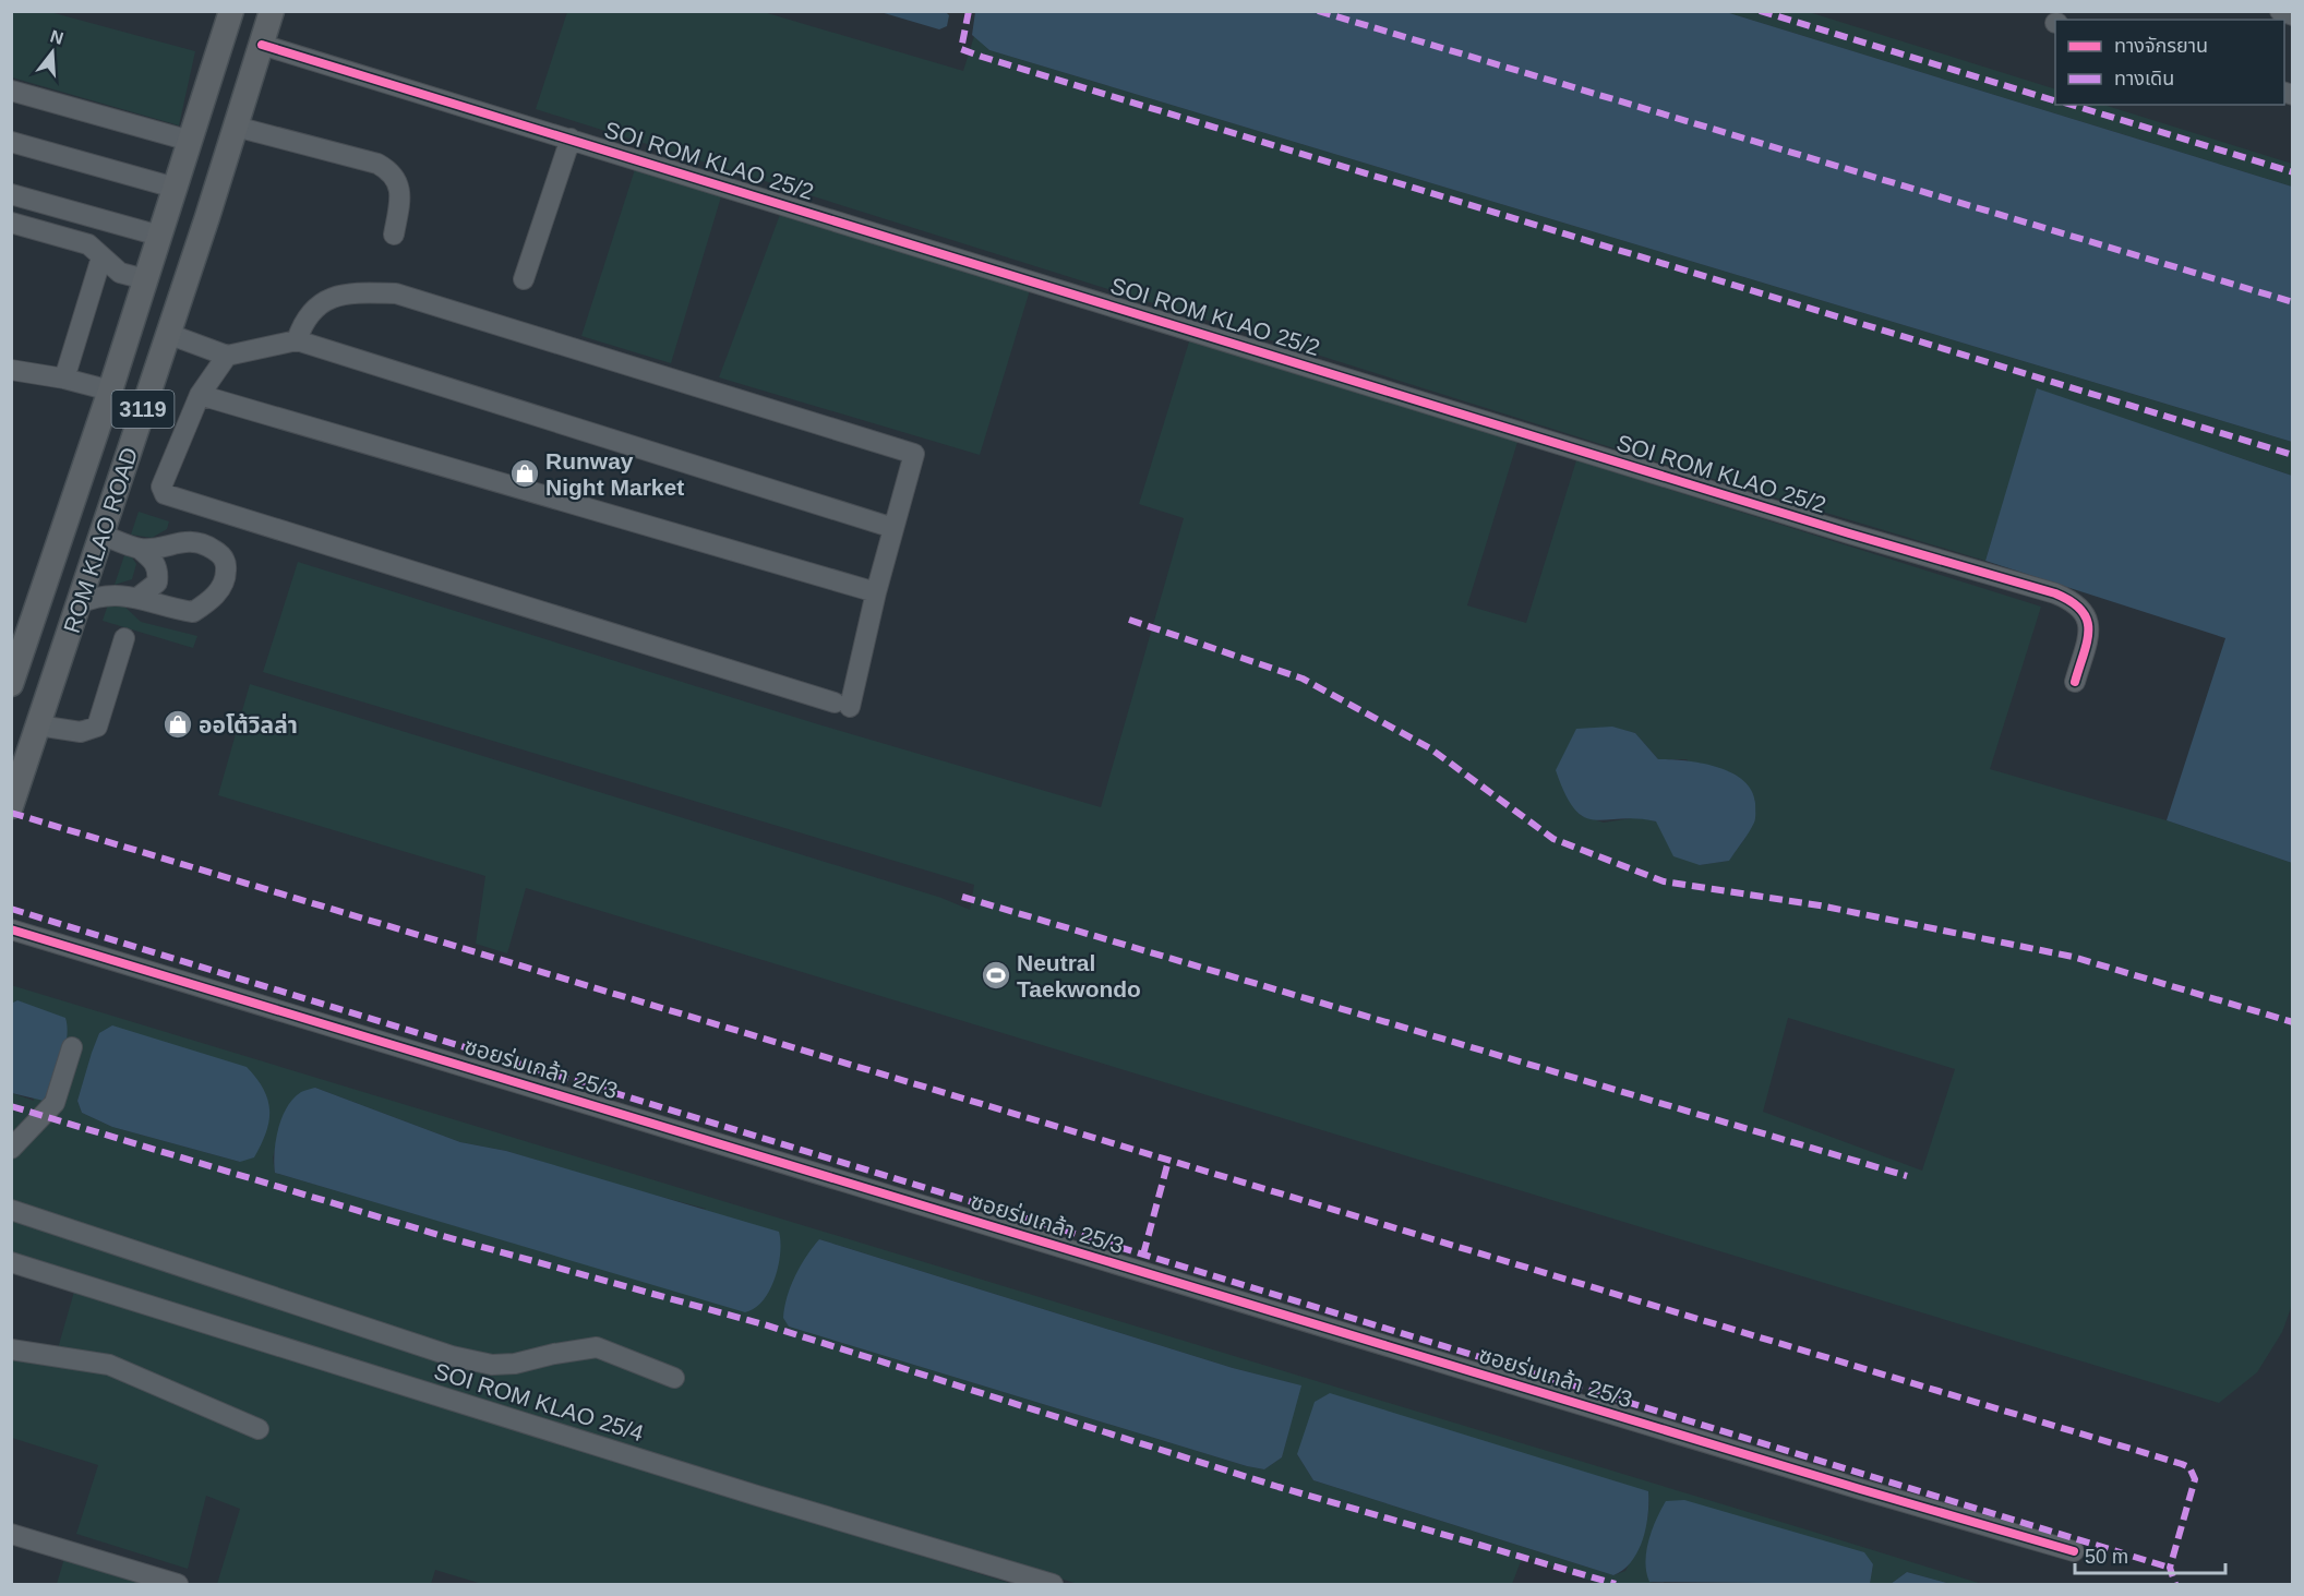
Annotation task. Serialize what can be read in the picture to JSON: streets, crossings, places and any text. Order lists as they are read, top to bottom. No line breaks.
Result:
{"streets":{"main road":["3119","ROM KLAO ROAD"],"street":["SOI ROM KLAO 25/2","ซอยร่มเกล้า 25/3","SOI ROM KLAO 25/4"]},"crossings":[["SOI ROM KLAO 25/2","ROM KLAO ROAD"]],"places":{"shop":["Runway Night Market","ออโต้วิลล่า"],"sports":["Neutral Taekwondo"]},"legend":["ทางจักรยาน","ทางเดิน"],"scale_bar":"50 m","north":"top"}
